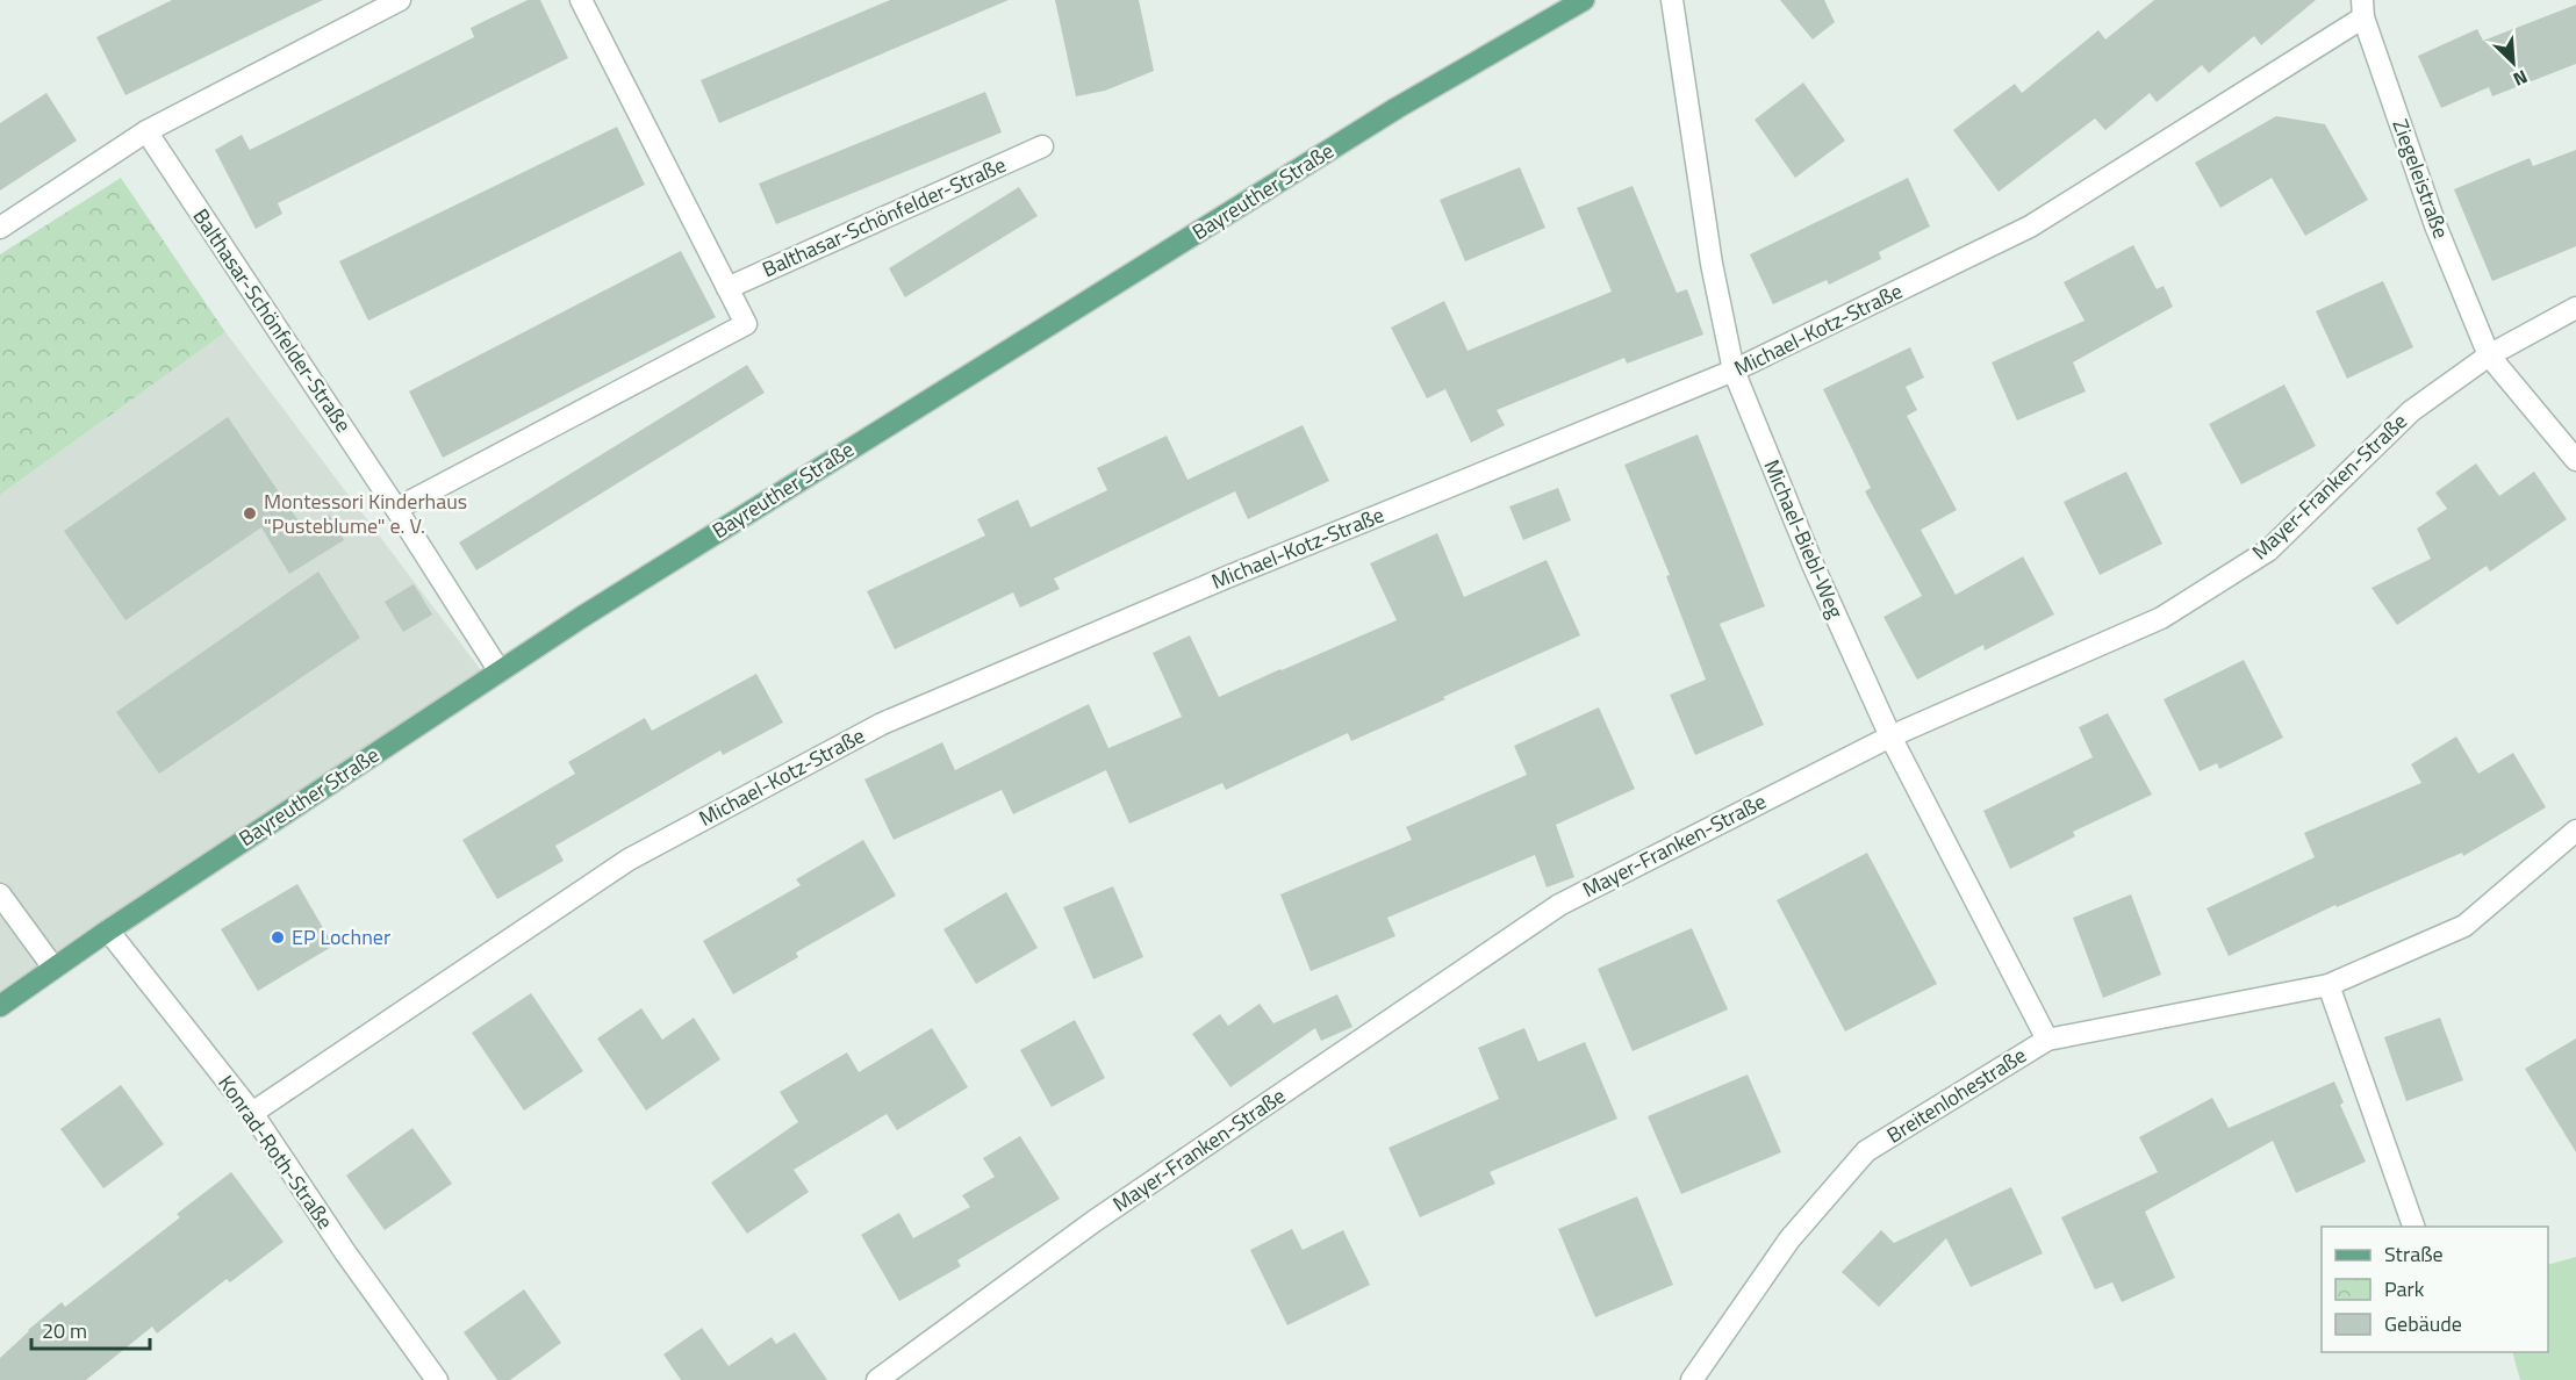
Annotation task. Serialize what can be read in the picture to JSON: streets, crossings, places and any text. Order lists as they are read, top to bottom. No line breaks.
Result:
{"streets":{"main road":["Bayreuther Straße"],"street":["Ziegeleistraße","Balthasar-Schönfelder-Straße","Michael-Kotz-Straße","Mayer-Franken-Straße","Michael-Biebl-Weg","Breitenlohestraße","Konrad-Roth-Straße"]},"crossings":[["Ziegeleistraße","Michael-Kotz-Straße"],["Ziegeleistraße","Mayer-Franken-Straße"],["Bayreuther Straße","Balthasar-Schönfelder-Straße"],["Bayreuther Straße","Konrad-Roth-Straße"],["Michael-Kotz-Straße","Michael-Biebl-Weg"],["Michael-Kotz-Straße","Konrad-Roth-Straße"],["Mayer-Franken-Straße","Michael-Biebl-Weg"],["Michael-Biebl-Weg","Breitenlohestraße"]],"places":["Montessori Kinderhaus \"Pusteblume\" e. V.","EP Lochner"],"legend":["Straße","Park","Gebäude"],"scale_bar":"20 m","north":"bottom right"}
